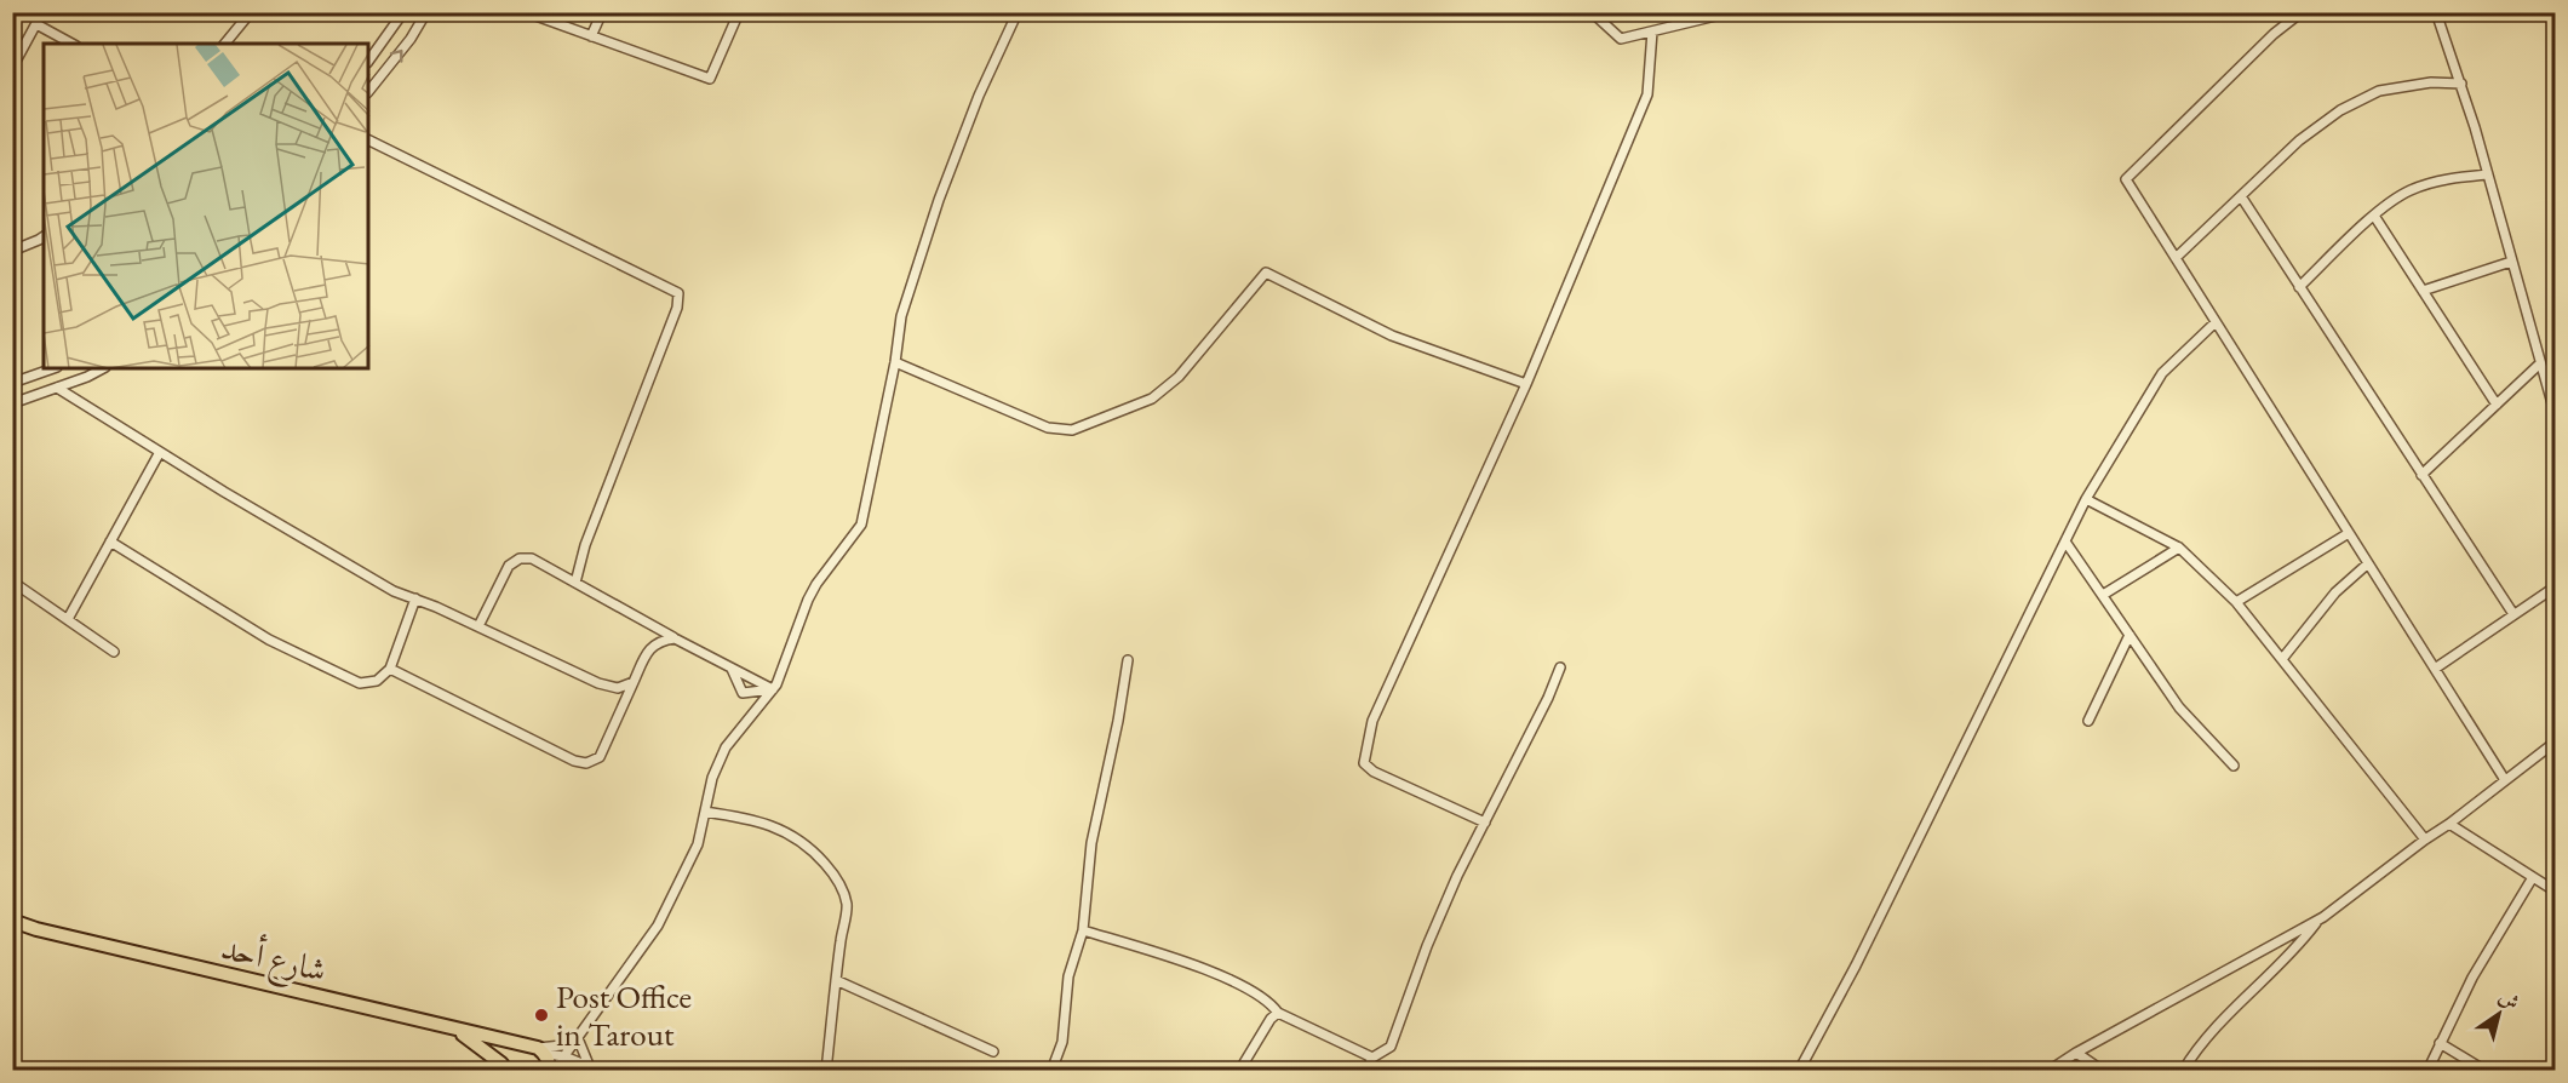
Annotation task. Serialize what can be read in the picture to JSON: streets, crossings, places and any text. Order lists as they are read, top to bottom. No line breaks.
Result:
{"streets":{"main road":["شارع أحد"]},"places":["Post Office in Tarout"],"north":"top right"}
